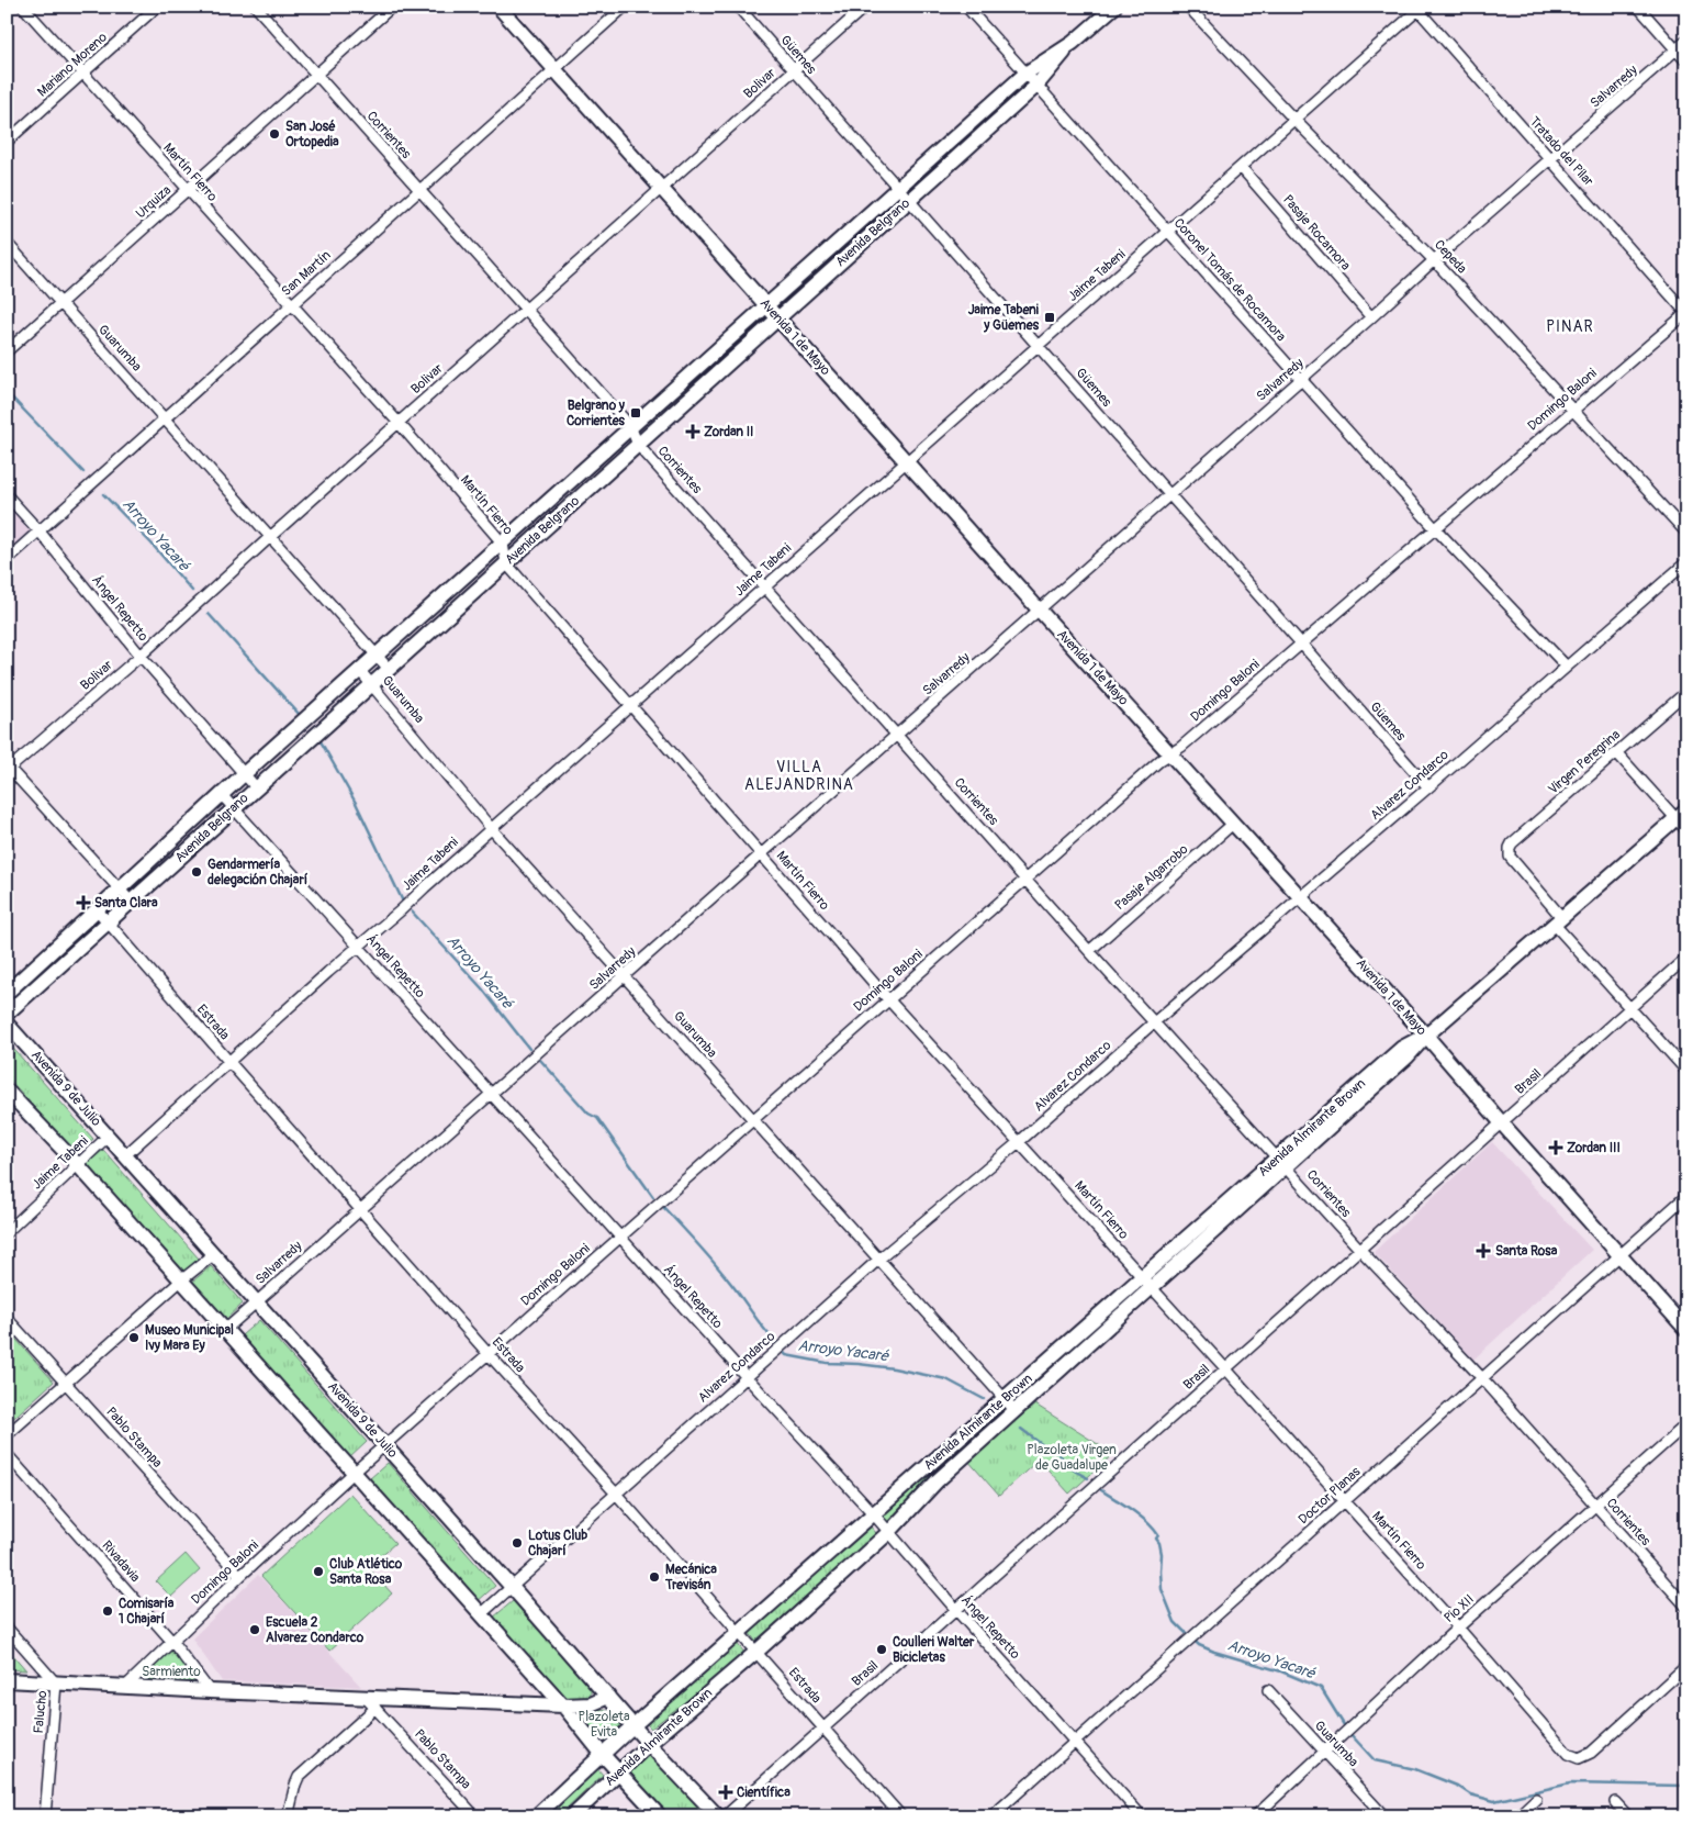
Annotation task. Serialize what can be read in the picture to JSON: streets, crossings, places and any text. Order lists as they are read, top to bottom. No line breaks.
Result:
{"streets":{"main road":["Avenida Belgrano","Avenida 1 de Mayo","Avenida 9 de Julio","Avenida Almirante Brown"],"street":["Güemes","Mariano Moreno","Bolivar","Salvarredy","Corrientes","Tratado del Pilar","Martín Fierro","Urquiza","Pasaje Rocamora","Cepeda","San Martín","Jaime Tabeni","Coronel Tomás de Rocamora","Guarumba","Domingo Baloni","Ángel Repetto","Virgen Peregrina","Alvarez Condarco","Pasaje Algarrobo","Estrada","Brasil","Pablo Stampa","Doctor Planas","Rivadavia","Pio XII","Falucho"]},"crossings":[["Güemes","Bolivar"],["Güemes","Salvarredy"],["Güemes","Avenida Belgrano"],["Güemes","Jaime Tabeni"],["Güemes","Domingo Baloni"],["Güemes","Alvarez Condarco"],["Mariano Moreno","Martín Fierro"],["Bolivar","Corrientes"],["Bolivar","Martín Fierro"],["Bolivar","Avenida 1 de Mayo"],["Bolivar","Guarumba"],["Bolivar","Ángel Repetto"],["Salvarredy","Corrientes"],["Salvarredy","Tratado del Pilar"],["Salvarredy","Martín Fierro"],["Salvarredy","Pasaje Rocamora"],["Salvarredy","Cepeda"],["Salvarredy","Coronel Tomás de Rocamora"],["Salvarredy","Avenida 1 de Mayo"],["Salvarredy","Guarumba"],["Salvarredy","Ángel Repetto"],["Salvarredy","Estrada"],["Salvarredy","Avenida 9 de Julio"],["Corrientes","Urquiza"],["Corrientes","Avenida Belgrano"],["Corrientes","San Martín"],["Corrientes","Jaime Tabeni"],["Corrientes","Domingo Baloni"],["Corrientes","Alvarez Condarco"],["Corrientes","Pasaje Algarrobo"],["Corrientes","Brasil"],["Corrientes","Avenida Almirante Brown"],["Corrientes","Doctor Planas"],["Corrientes","Pio XII"],["Tratado del Pilar","Jaime Tabeni"],["Tratado del Pilar","Domingo Baloni"],["Martín Fierro","Urquiza"],["Martín Fierro","Avenida Belgrano"],["Martín Fierro","San Martín"],["Martín Fierro","Jaime Tabeni"],["Martín Fierro","Domingo Baloni"],["Martín Fierro","Alvarez Condarco"],["Martín Fierro","Brasil"],["Martín Fierro","Avenida Almirante Brown"],["Martín Fierro","Doctor Planas"],["Martín Fierro","Pio XII"],["Urquiza","Guarumba"],["Avenida Belgrano","Coronel Tomás de Rocamora"],["Avenida Belgrano","Avenida 1 de Mayo"],["Avenida Belgrano","Guarumba"],["Avenida Belgrano","Ángel Repetto"],["Avenida Belgrano","Estrada"],["Pasaje Rocamora","Jaime Tabeni"],["Cepeda","Jaime Tabeni"],["Cepeda","Domingo Baloni"],["San Martín","Avenida 1 de Mayo"],["San Martín","Guarumba"],["San Martín","Ángel Repetto"],["Jaime Tabeni","Coronel Tomás de Rocamora"],["Jaime Tabeni","Avenida 1 de Mayo"],["Jaime Tabeni","Guarumba"],["Jaime Tabeni","Ángel Repetto"],["Jaime Tabeni","Estrada"],["Jaime Tabeni","Avenida 9 de Julio"],["Coronel Tomás de Rocamora","Domingo Baloni"],["Coronel Tomás de Rocamora","Alvarez Condarco"],["Avenida 1 de Mayo","Domingo Baloni"],["Avenida 1 de Mayo","Alvarez Condarco"],["Avenida 1 de Mayo","Pasaje Algarrobo"],["Avenida 1 de Mayo","Brasil"],["Avenida 1 de Mayo","Avenida Almirante Brown"],["Avenida 1 de Mayo","Doctor Planas"],["Guarumba","Domingo Baloni"],["Guarumba","Alvarez Condarco"],["Guarumba","Avenida Almirante Brown"],["Guarumba","Pio XII"],["Domingo Baloni","Ángel Repetto"],["Domingo Baloni","Estrada"],["Domingo Baloni","Avenida 9 de Julio"],["Domingo Baloni","Pablo Stampa"],["Domingo Baloni","Rivadavia"],["Ángel Repetto","Alvarez Condarco"],["Ángel Repetto","Brasil"],["Ángel Repetto","Avenida Almirante Brown"],["Ángel Repetto","Doctor Planas"],["Virgen Peregrina","Avenida Almirante Brown"],["Alvarez Condarco","Estrada"],["Alvarez Condarco","Avenida 9 de Julio"],["Estrada","Brasil"],["Estrada","Avenida Almirante Brown"],["Avenida 9 de Julio","Avenida Almirante Brown"]],"districts":["PINAR","VILLA ALEJANDRINA"],"water":["Arroyo Yacaré"],"parks":["Plazoleta Virgen de Guadalupe","Sarmiento","Plazoleta Evita"],"places":{"other":["San José Ortopedia","Gendarmería delegación Chajarí","Museo Municipal Ivy Mara Ey","Lotus Club Chajarí","Club Atlético Santa Rosa","Mecánica Trevisán","Comisaría 1 Chajarí","Escuela 2 Alvarez Condarco","Coulleri Walter Bicicletas"],"transit":["Jaime Tabeni y Güemes","Belgrano y Corrientes"],"health":["Zordan II","Santa Clara","Zordan III","Santa Rosa","Científica"]}}
